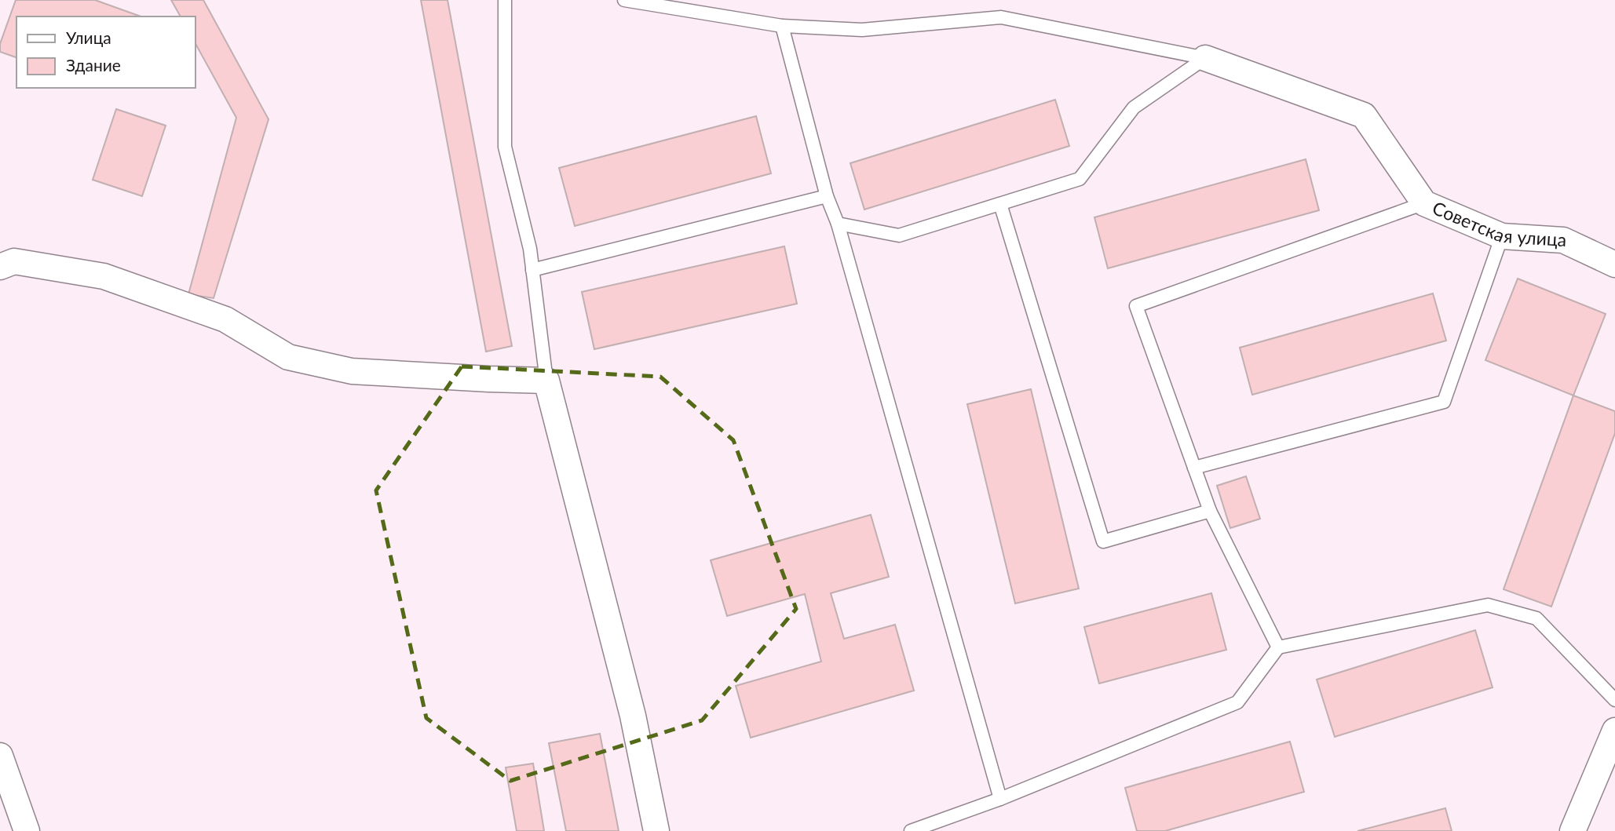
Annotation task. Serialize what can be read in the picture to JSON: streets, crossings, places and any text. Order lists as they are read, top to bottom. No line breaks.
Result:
{"streets":{"street":["Советская улица"]},"legend":["Улица","Здание"]}
